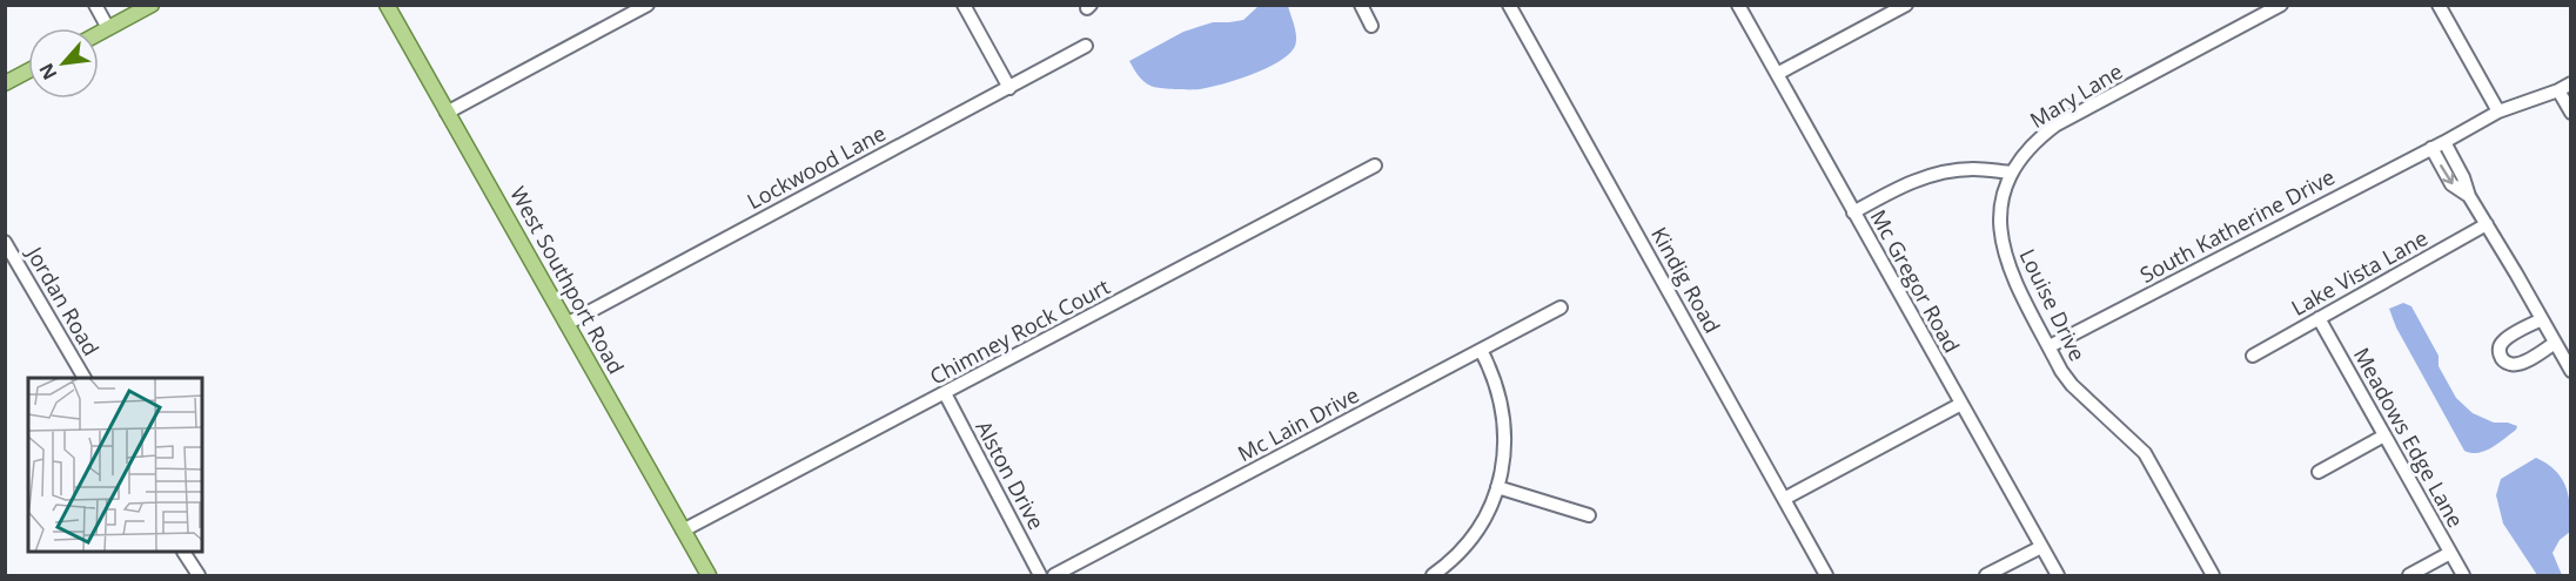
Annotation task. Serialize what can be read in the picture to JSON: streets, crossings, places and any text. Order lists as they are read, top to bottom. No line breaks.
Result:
{"streets":{"main road":["West Southport Road"],"street":["Mary Lane","Lockwood Lane","South Katherine Drive","Lake Vista Lane","Kindig Road","Mc Gregor Road","Jordan Road","Louise Drive","Chimney Rock Court","Mc Lain Drive","Meadows Edge Lane","Alston Drive"]},"crossings":[["Mary Lane","Louise Drive"],["Lockwood Lane","West Southport Road"],["South Katherine Drive","Louise Drive"],["Lake Vista Lane","Meadows Edge Lane"],["West Southport Road","Chimney Rock Court"],["Chimney Rock Court","Alston Drive"]],"north":"bottom left"}
